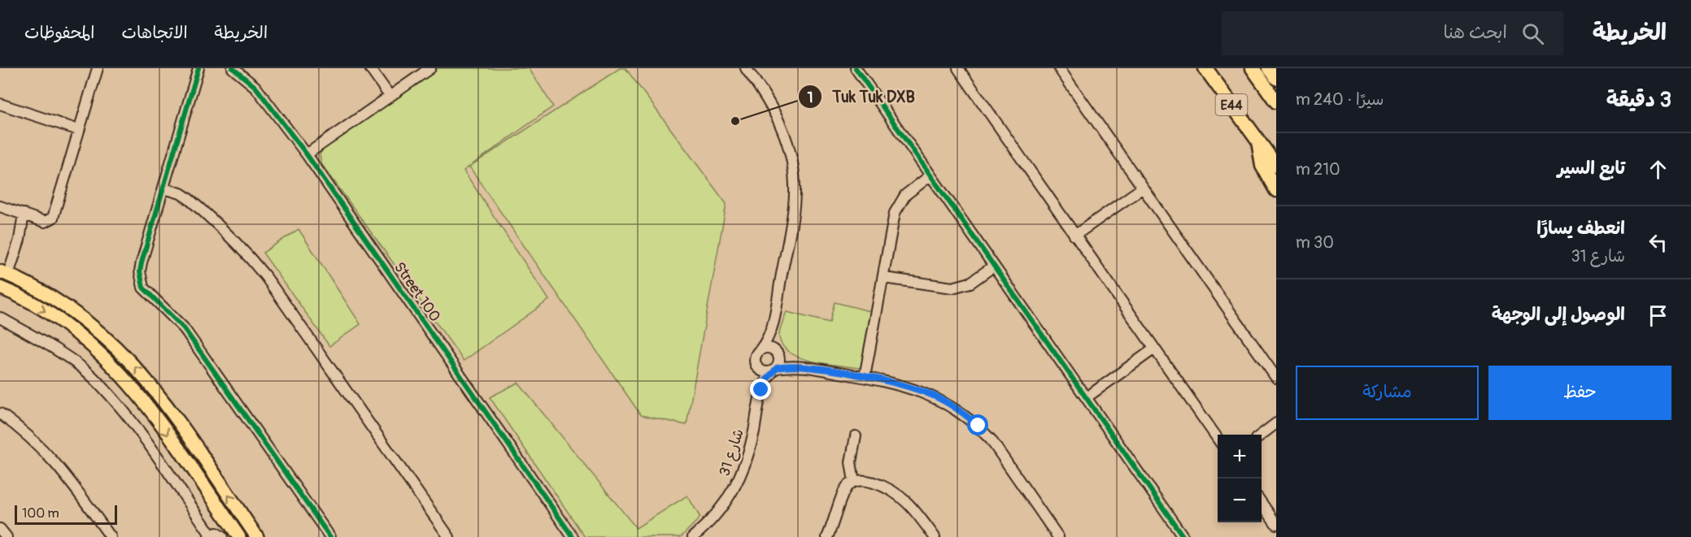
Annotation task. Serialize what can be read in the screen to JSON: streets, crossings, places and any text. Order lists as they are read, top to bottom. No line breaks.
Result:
{"streets":{"highway":["E44"],"street":["Street 100","شارع 31"]},"places":["Tuk Tuk DXB"],"scale_bar":"100 m","page":{"header":"الخريطة","search":"ابحث هنا","nav":["الخريطة","الاتجاهات","المحفوظات"],"heading":["3 دقيقة","سيرًا · 240 m"],"list":[["تابع السير","210 m"],["انعطف يسارًا","شارع 31","30 m"],"الوصول إلى الوجهة"],"buttons":["حفظ","مشاركة"],"map_buttons":["+","−"],"scale":"100 m"}}
